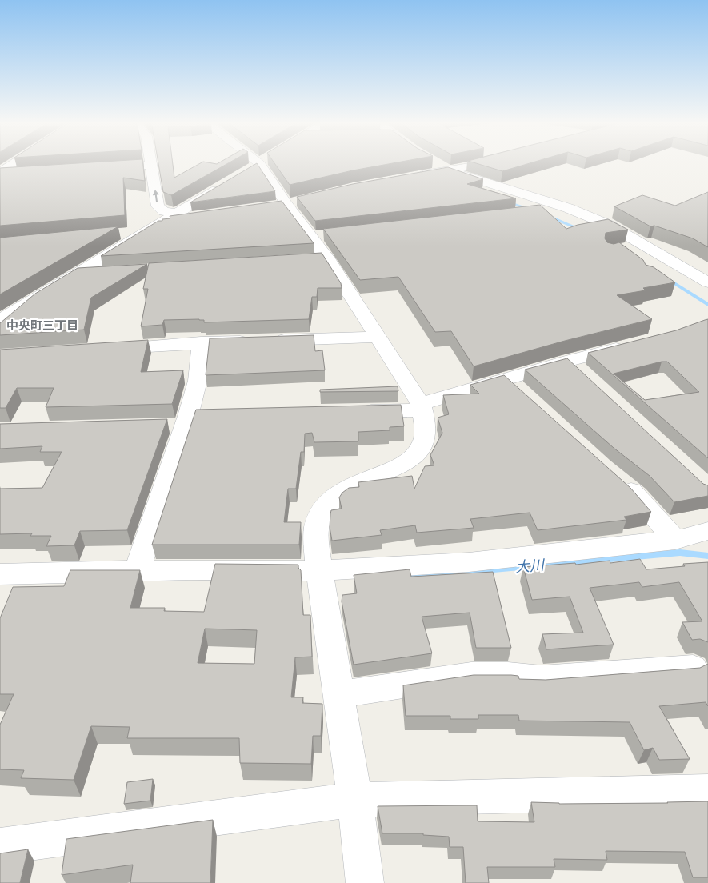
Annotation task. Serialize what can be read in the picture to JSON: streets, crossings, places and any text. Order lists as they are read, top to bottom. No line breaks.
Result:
{"districts":["中央町三丁目"],"water":["大川"]}
